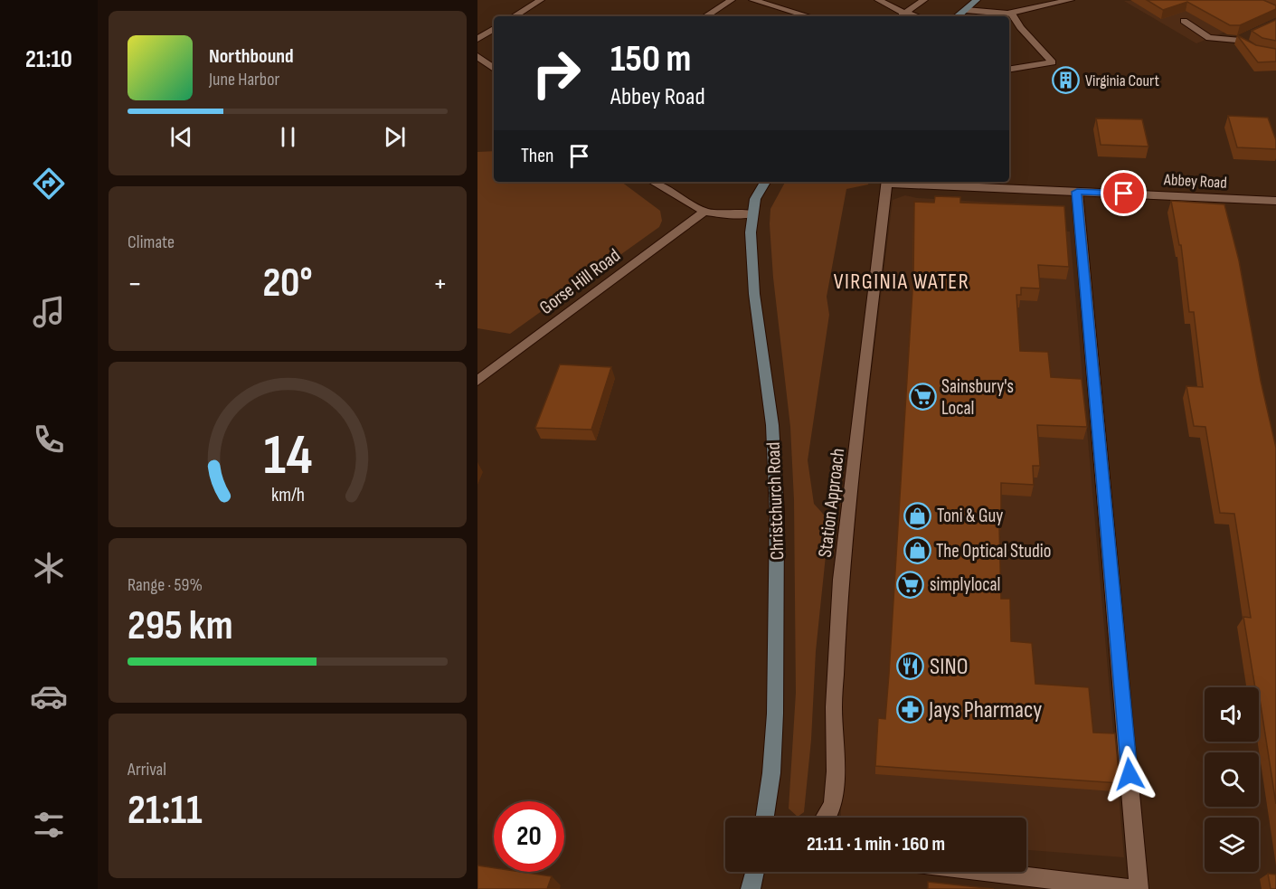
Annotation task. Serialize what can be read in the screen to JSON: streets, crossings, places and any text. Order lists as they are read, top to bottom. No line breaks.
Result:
{"streets":{"main road":["Christchurch Road"],"street":["Abbey Road","Gorse Hill Road","Station Approach"]},"crossings":[["Abbey Road","Station Approach"]],"districts":["VIRGINIA WATER"],"places":{"building":["Virginia Court"],"supermarket":["Sainsbury's Local","simplylocal"],"shop":["Toni & Guy","The Optical Studio"],"restaurant":["SINO"],"pharmacy":["Jays Pharmacy"]},"page":{"tabs":"21:10","turn":["150 m","Abbey Road"],"song":["Northbound","June Harbor"],"then":"Then","tile":["Climate",["Range · 59%","295 km"],["Arrival","21:11"]],"heat":["−","20°","+"],"limit":"20","trip":"21:11 · 1 min · 160 m","gauge":["14","km/h"]}}
